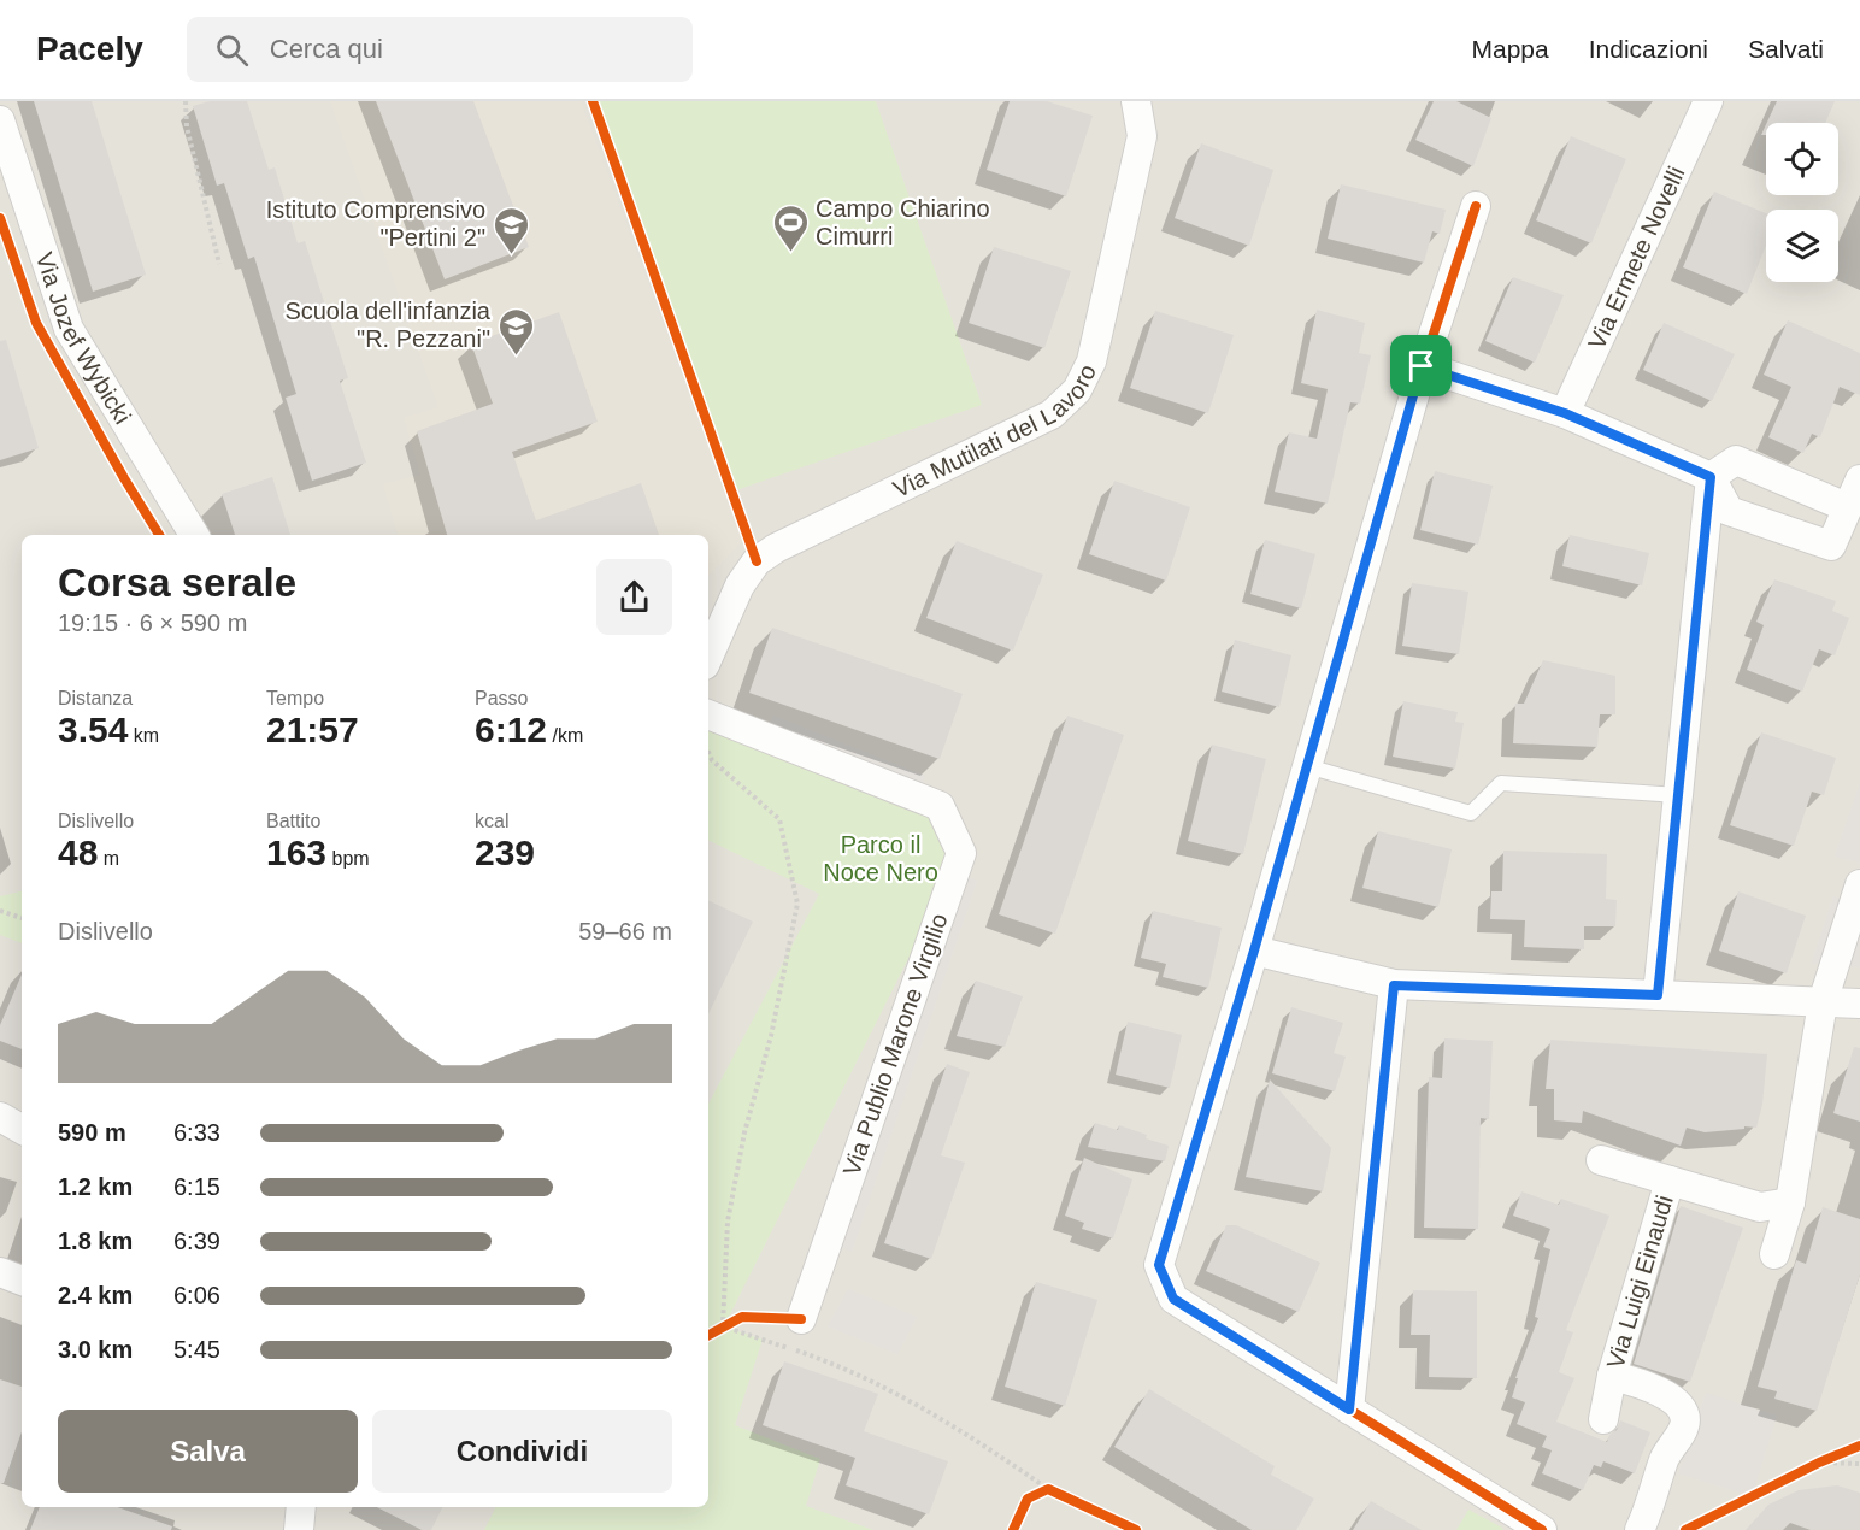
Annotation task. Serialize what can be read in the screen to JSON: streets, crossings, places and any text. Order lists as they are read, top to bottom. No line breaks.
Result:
{"streets":{"street":["Via Ermete Novelli","Via Jozef Wybicki","Via Mutilati del Lavoro","Via Publio Marone Virgilio","Via Luigi Einaudi"]},"parks":["Parco il Noce Nero"],"places":{"sports":["Campo Chiarino Cimurri"],"school or university":["Istituto Comprensivo \"Pertini 2\"","Scuola dell'infanzia \"R. Pezzani\""]},"page":{"header":"Pacely","search":"Cerca qui","nav":["Mappa","Indicazioni","Salvati"],"heading":["Corsa serale","19:15 · 6 × 590 m"],"stats":[["Distanza","3.54 km"],["Tempo","21:57"],["Passo","6:12 /km"],["Dislivello","48 m"],["Battito","163 bpm"],["kcal","239"]],"chart":["Dislivello","59–66 m"],"list":[{"name":"590 m","note":"6:33"},{"name":"1.2 km","note":"6:15"},{"name":"1.8 km","note":"6:39"},{"name":"2.4 km","note":"6:06"},{"name":"3.0 km","note":"5:45"}],"buttons":["Salva","Condividi"]}}
